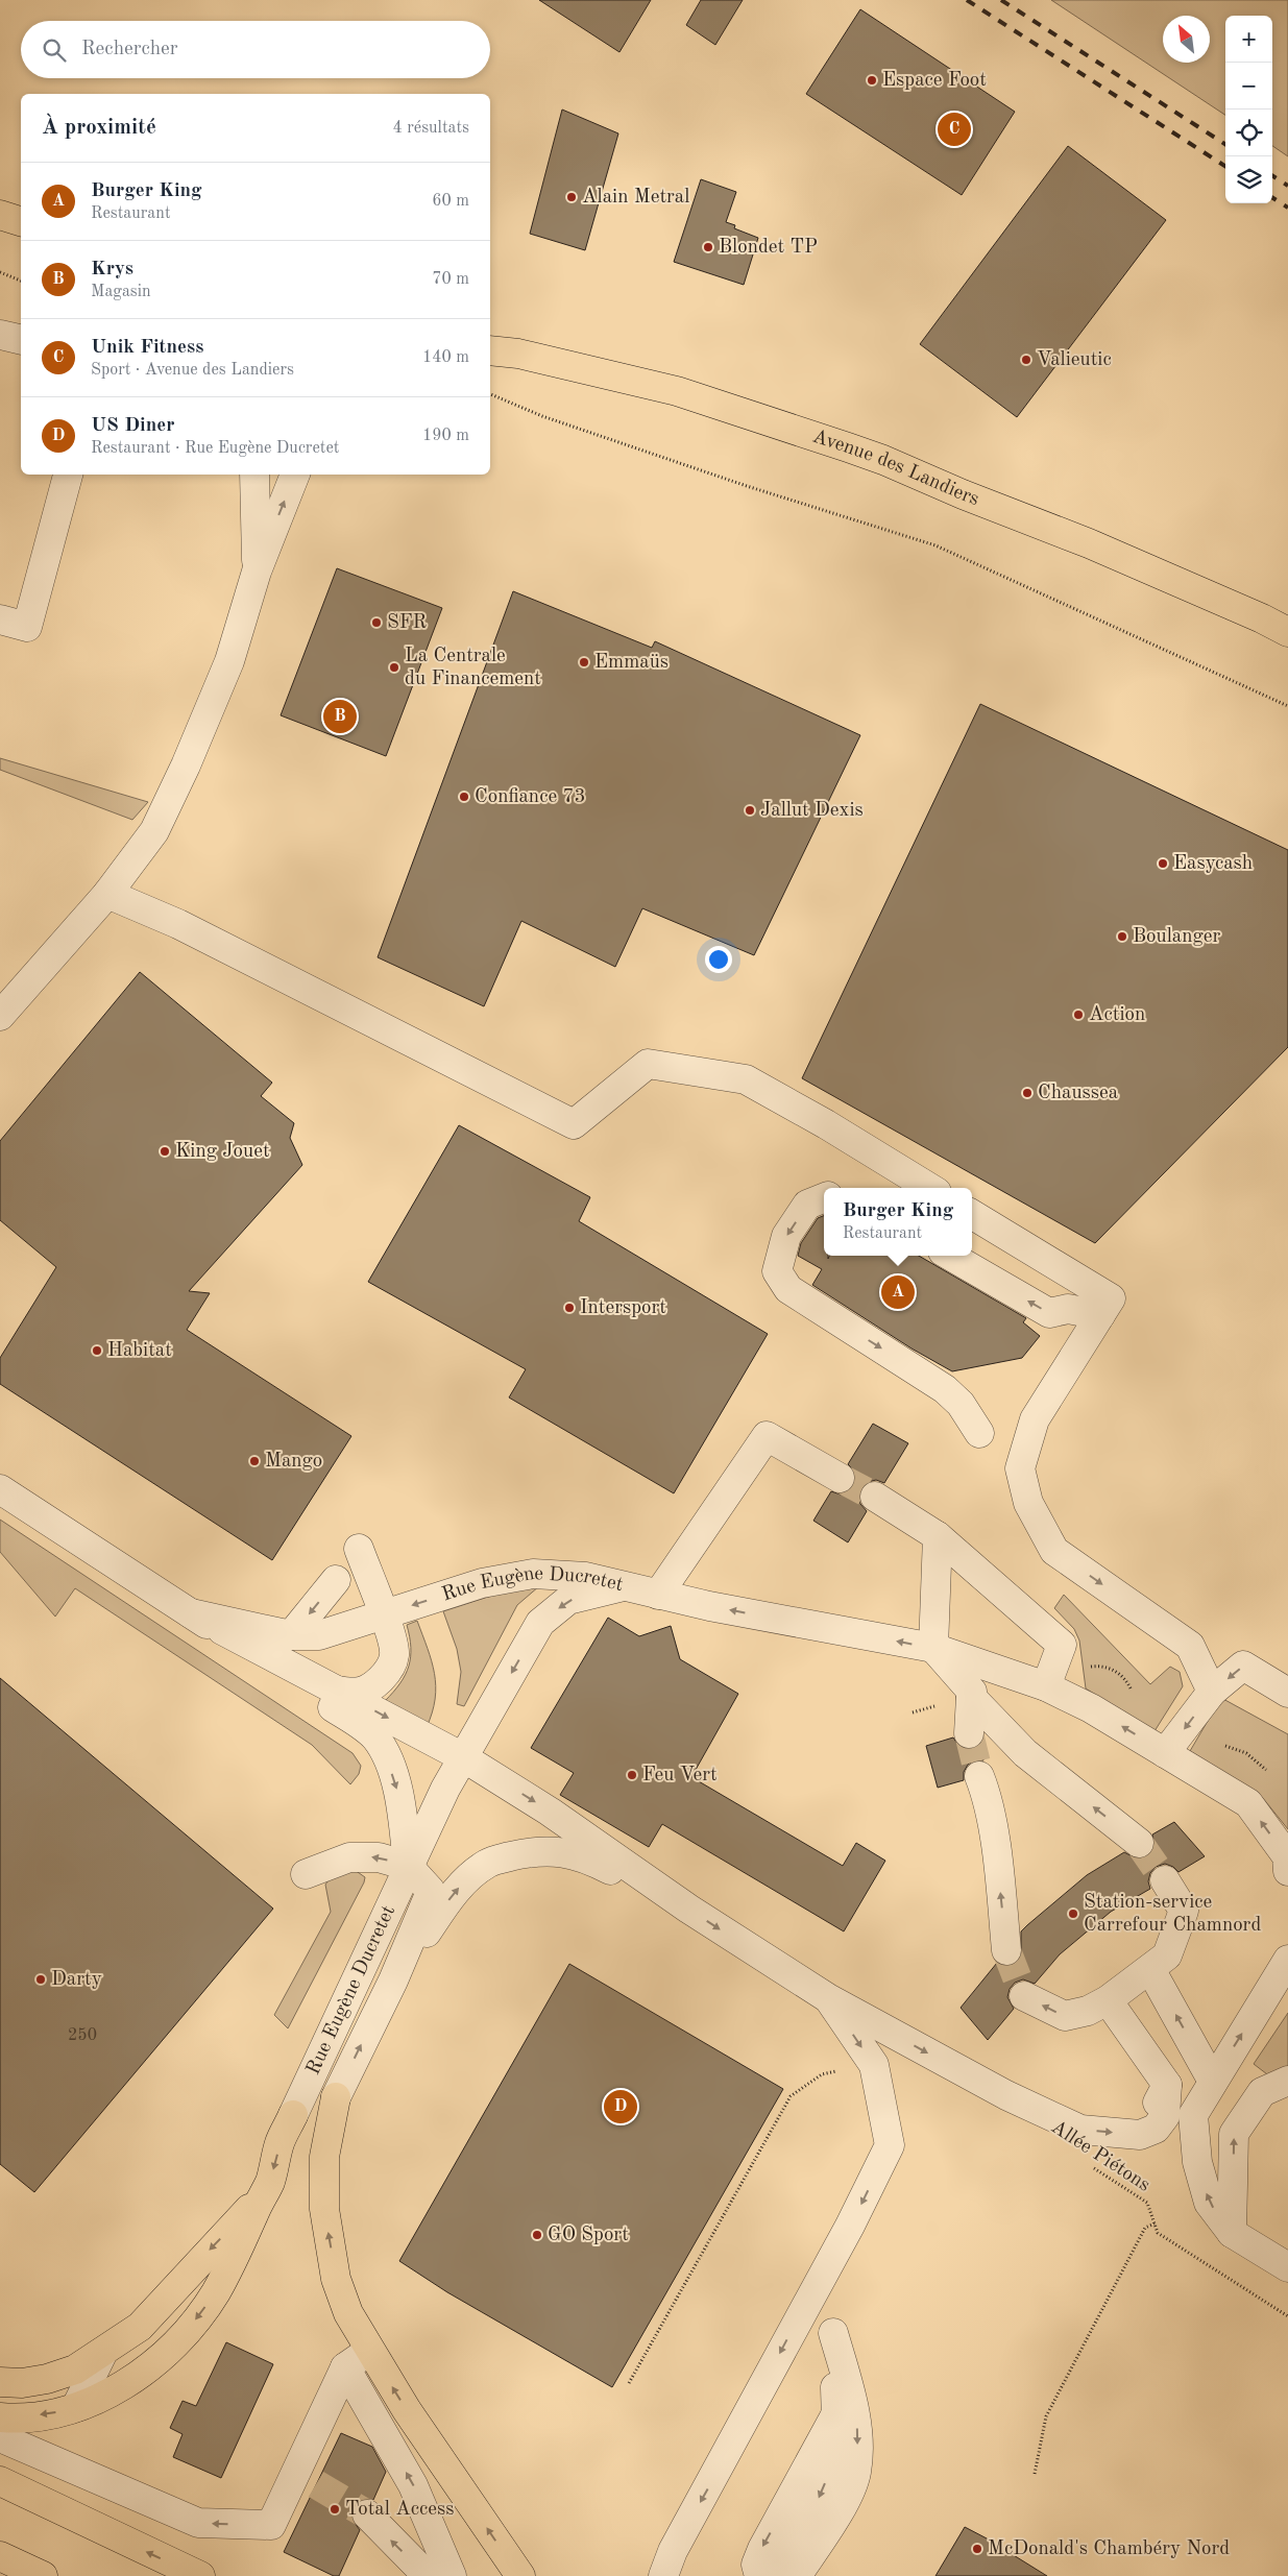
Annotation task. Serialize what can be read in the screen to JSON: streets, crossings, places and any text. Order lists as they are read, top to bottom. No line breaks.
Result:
{"streets":{"main road":["Avenue des Landiers"],"street":["Rue Eugène Ducretet"],"path":["Allée Piétons"]},"places":["Espace Foot","Alain Metral","Blondet TP","Valieutic","SFR","Emmaüs","La Centrale du Financement","Confiance 73","Jallut Dexis","Easycash","Boulanger","Action","Chaussea","King Jouet","Intersport","Habitat","Mango","Feu Vert","Station-service Carrefour Chamnord","Darty","GO Sport","Total Access","McDonald's Chambéry Nord"],"house_numbers":["250"],"north":"top left","page":{"map_buttons":["+","−"],"search":"Rechercher","heading":["À proximité","4 résultats"],"pins":["C","B","A","D"],"list":[{"mark":"A","name":"Burger King","note":"Restaurant","value":"60 m"},{"mark":"B","name":"Krys","note":"Magasin","value":"70 m"},{"mark":"C","name":"Unik Fitness","note":"Sport · Avenue des Landiers","value":"140 m"},{"mark":"D","name":"US Diner","note":"Restaurant · Rue Eugène Ducretet","value":"190 m"}],"popup":["Burger King","Restaurant"]}}
